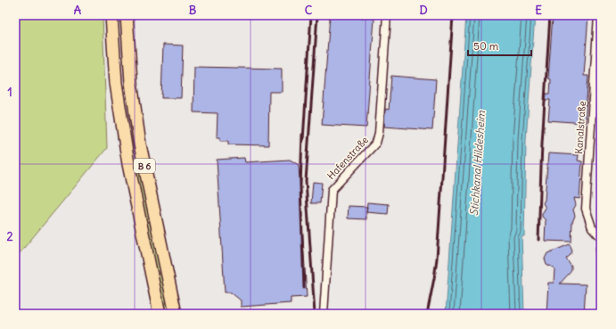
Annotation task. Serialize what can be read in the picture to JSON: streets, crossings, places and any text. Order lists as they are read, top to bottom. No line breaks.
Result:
{"streets":{"main road":["B 6"],"street":["Kanalstraße","Hafenstraße"]},"water":["Stichkanal Hildesheim"],"scale_bar":"50 m","grid":{"columns":["A","B","C","D","E"],"rows":["1","2"]}}
